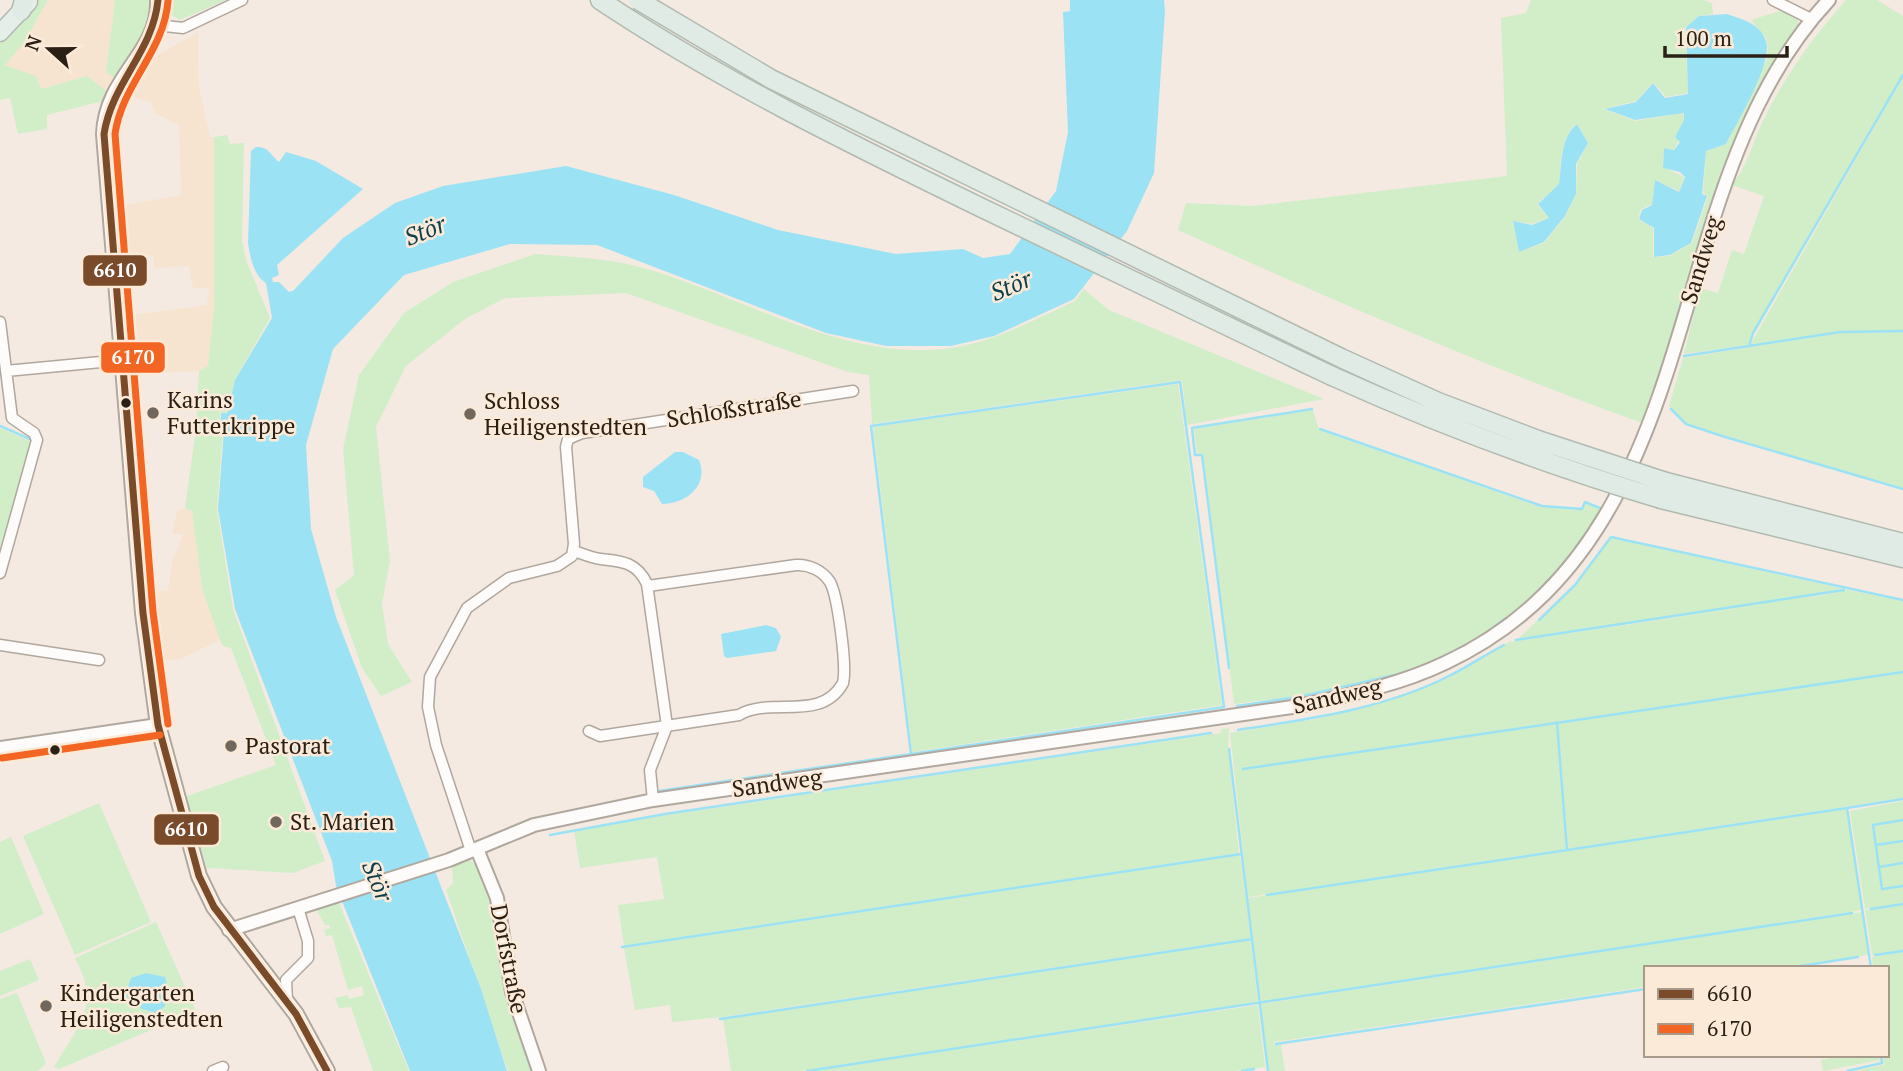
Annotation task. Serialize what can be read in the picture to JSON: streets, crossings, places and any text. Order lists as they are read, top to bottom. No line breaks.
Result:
{"streets":{"street":["Sandweg","Schloßstraße","Dorfstraße"]},"crossings":[["Sandweg","Dorfstraße"]],"water":["Stör"],"places":["Karins Futterkrippe","Schloss Heiligenstedten","Pastorat","St. Marien","Kindergarten Heiligenstedten"],"lines":["transit line 6610","transit line 6170"],"legend":["6610","6170"],"scale_bar":"100 m","north":"left"}
